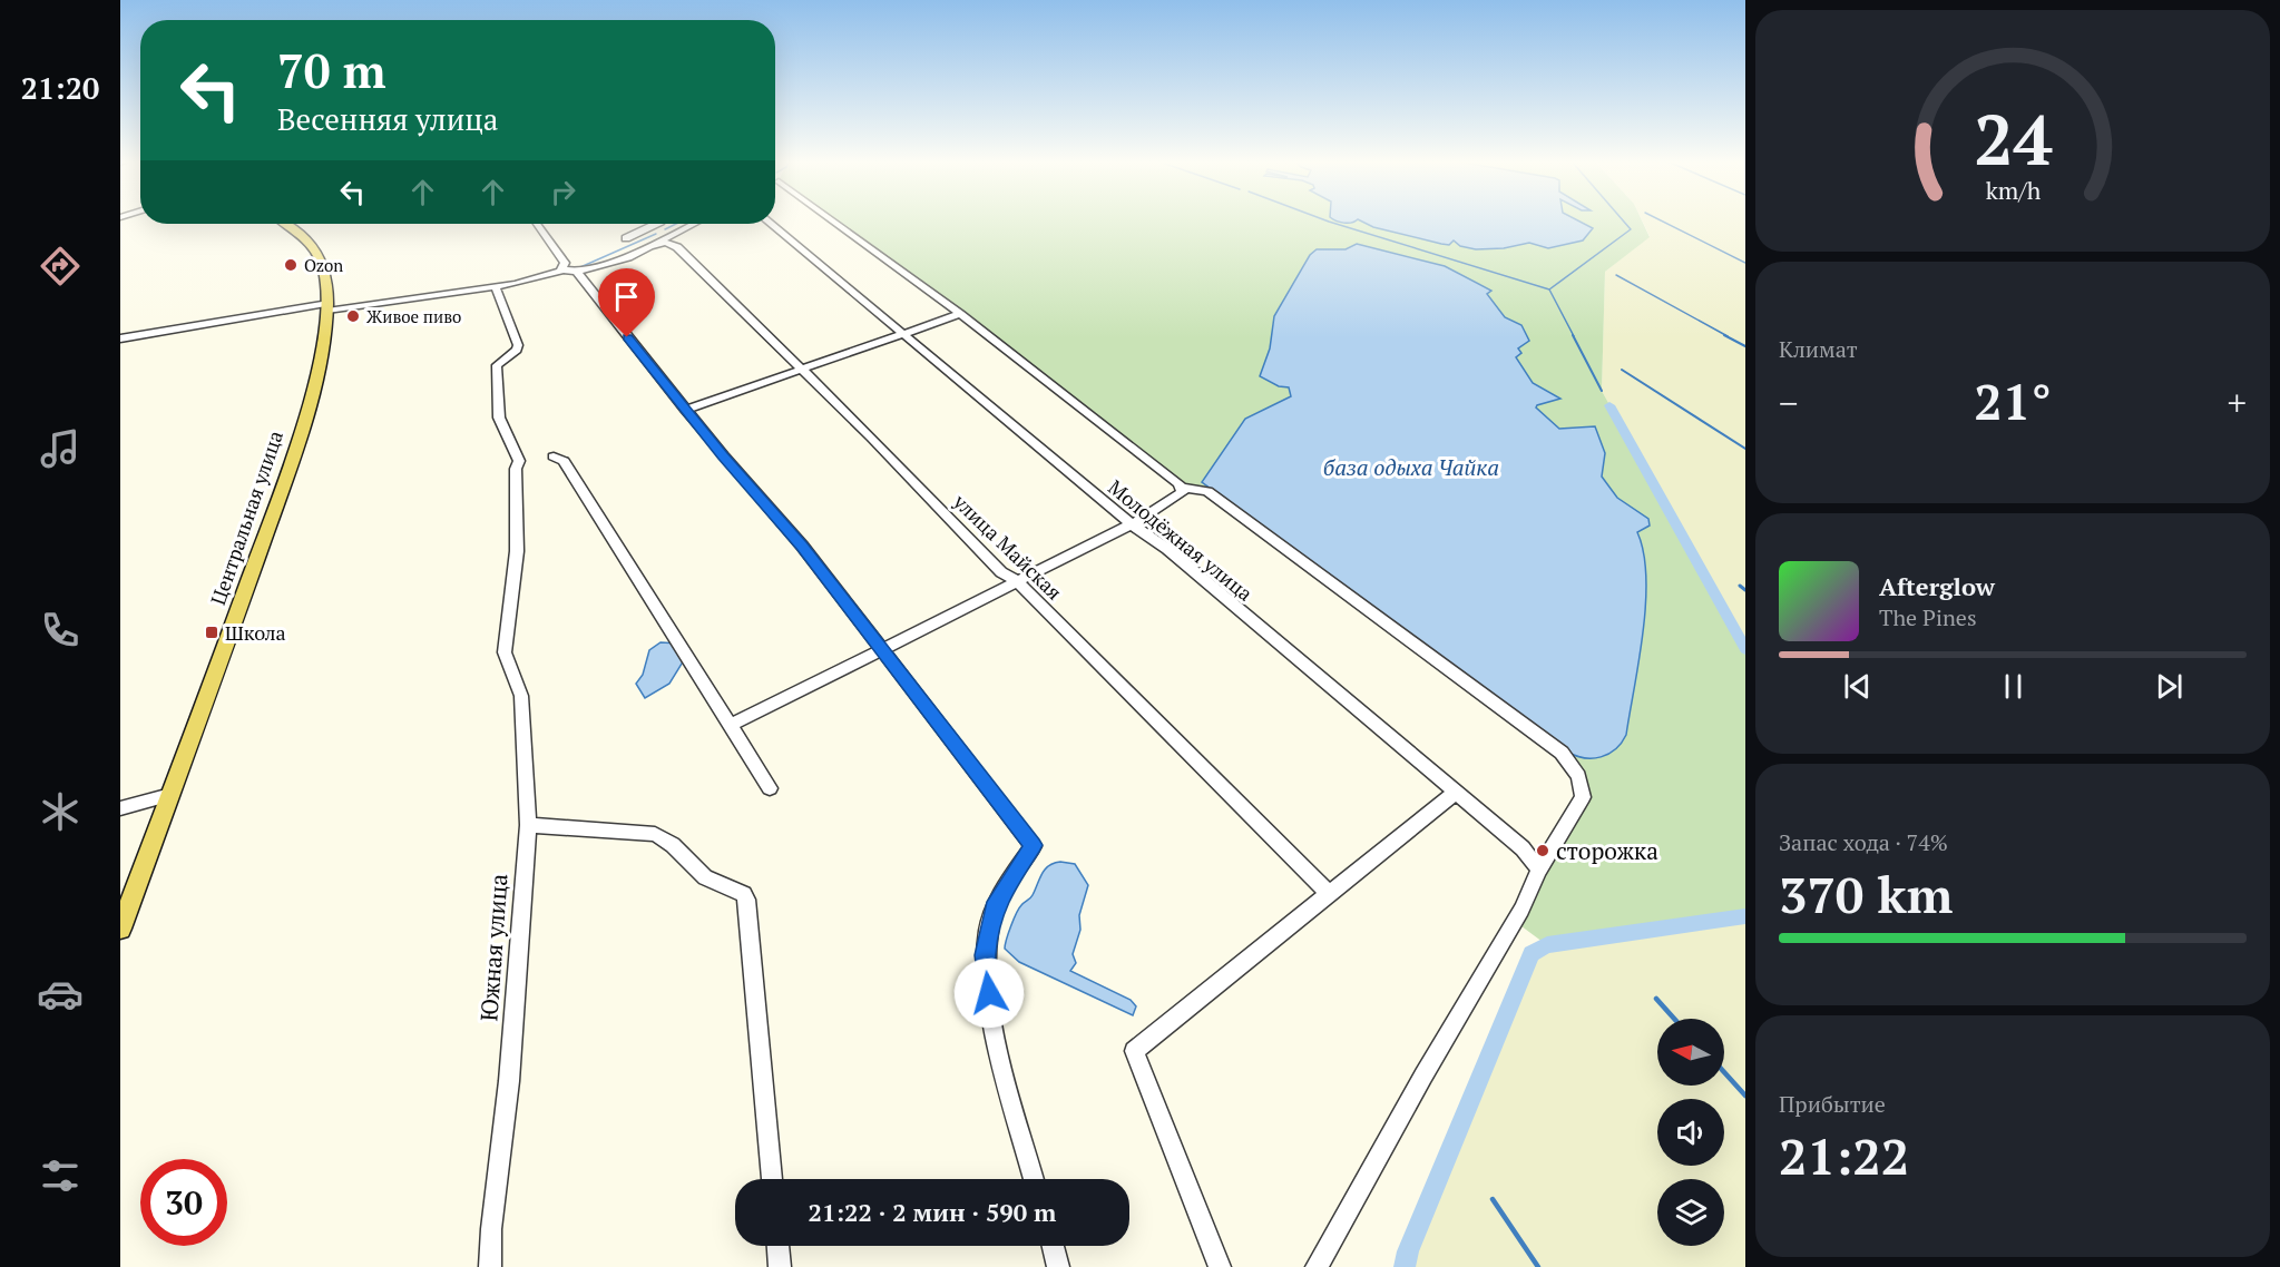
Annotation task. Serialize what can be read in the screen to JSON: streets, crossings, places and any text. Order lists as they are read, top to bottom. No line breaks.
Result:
{"streets":{"main road":["Центральная улица"],"street":["Молодёжная улица","улица Майская","Южная улица"]},"water":["база одыха Чайка"],"places":{"other":["Ozon","Живое пиво","сторожка"],"transit":["Школа"]},"north":"left","page":{"tabs":"21:20","turn":["70 m","Весенняя улица"],"tile":["Климат",["Запас хода · 74%","370 km"],["Прибытие","21:22"]],"heat":["−","21°","+"],"song":["Afterglow","The Pines"],"limit":"30","trip":"21:22 · 2 мин · 590 m","gauge":["24","km/h"]}}
